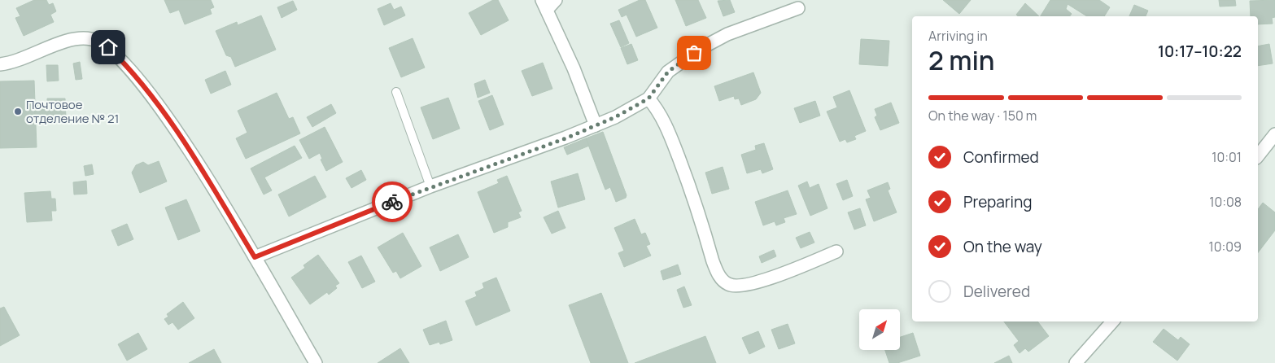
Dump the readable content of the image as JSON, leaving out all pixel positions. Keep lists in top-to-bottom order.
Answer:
{
  "places": ["Почтовое отделение № 21"],
  "north": "top right",
  "page": {
    "heading": ["2 min", "Arriving in", "10:17–10:22"],
    "bar": "On the way · 150 m",
    "list": [
      ["Confirmed", "10:01"],
      ["Preparing", "10:08"],
      ["On the way", "10:09"],
      "Delivered"
    ]
  }
}
